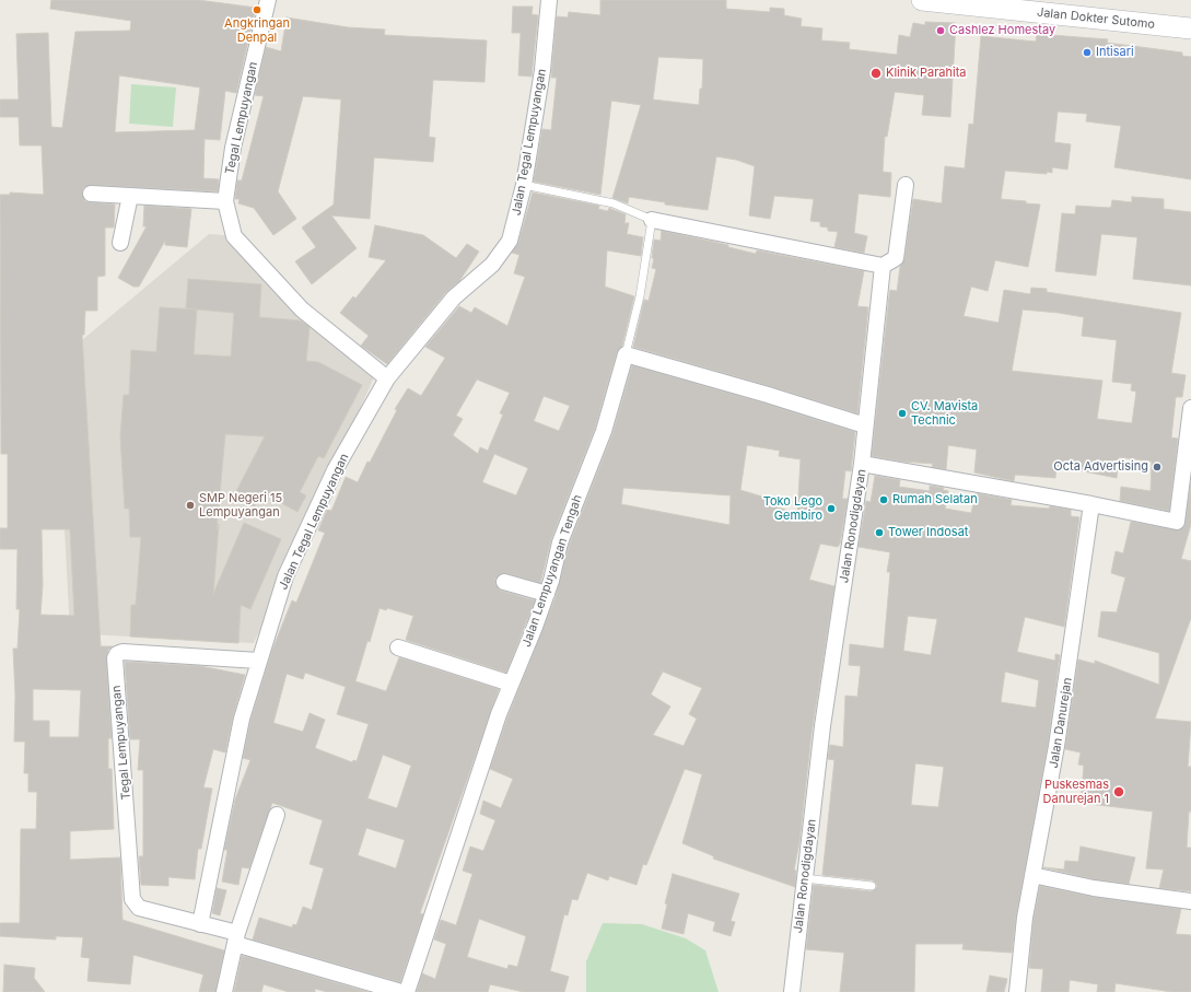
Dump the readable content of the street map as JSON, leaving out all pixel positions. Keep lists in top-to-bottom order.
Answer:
{
  "streets": {
    "main road": ["Jalan Dokter Sutomo"],
    "street": [
      "Tegal Lempuyangan",
      "Jalan Tegal Lempuyangan",
      "Jalan Ronodigdayan",
      "Jalan Lempuyangan Tengah",
      "Jalan Danurejan"
    ]
  },
  "crossings": [
    ["Tegal Lempuyangan", "Jalan Tegal Lempuyangan"],
    ["Jalan Ronodigdayan", "Jalan Danurejan"]
  ],
  "places": [
    "Angkringan Denpal",
    "Cashlez Homestay",
    "Intisari",
    "Klinik Parahita",
    "CV. Mavista Technic",
    "Octa Advertising",
    "Rumah Selatan",
    "SMP Negeri 15 Lempuyangan",
    "Toko Lego Gembiro",
    "Tower Indosat",
    "Puskesmas Danurejan 1"
  ]
}
